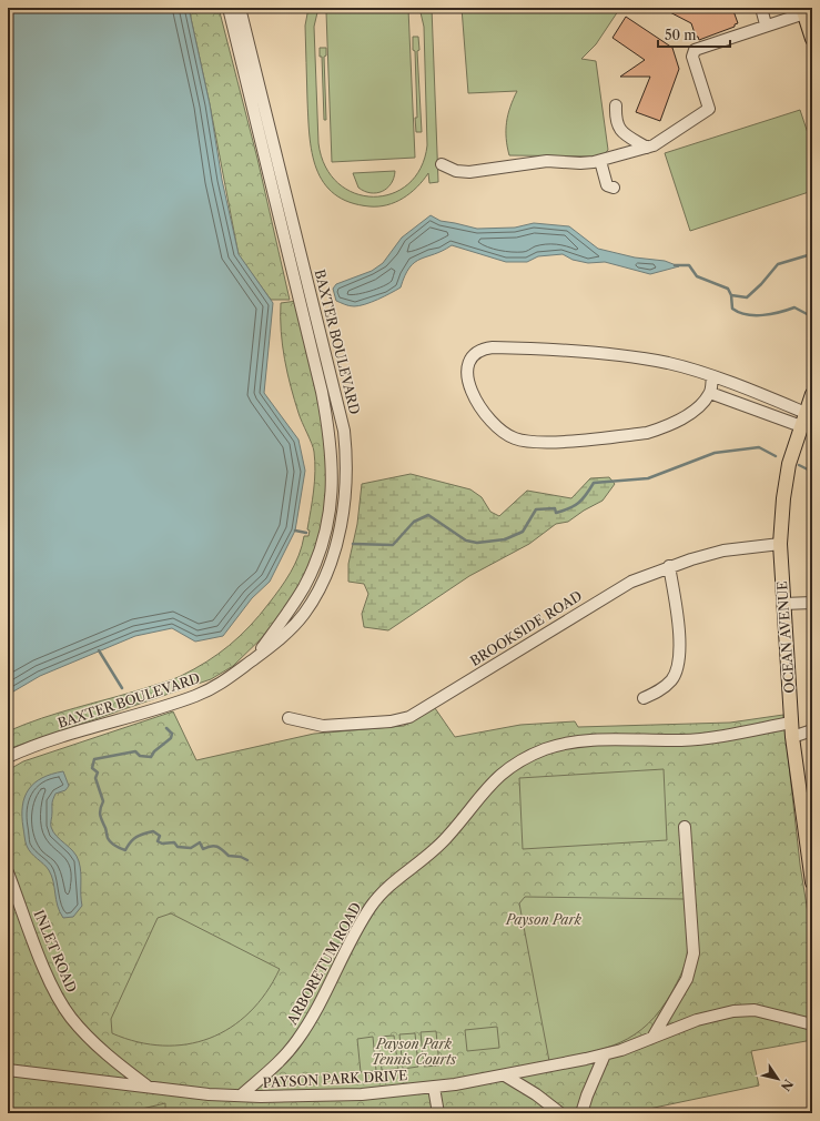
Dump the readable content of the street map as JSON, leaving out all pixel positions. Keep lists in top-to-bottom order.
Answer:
{
  "streets": {
    "main road": ["OCEAN AVENUE"],
    "street": [
      "BAXTER BOULEVARD",
      "BROOKSIDE ROAD",
      "INLET ROAD",
      "ARBORETUM ROAD",
      "PAYSON PARK DRIVE"
    ]
  },
  "crossings": [
    ["BROOKSIDE ROAD", "OCEAN AVENUE"],
    ["OCEAN AVENUE", "ARBORETUM ROAD"],
    ["INLET ROAD", "PAYSON PARK DRIVE"],
    ["ARBORETUM ROAD", "PAYSON PARK DRIVE"]
  ],
  "parks": ["Payson Park", "Payson Park Tennis Courts"],
  "scale_bar": "50 m",
  "north": "bottom right"
}
